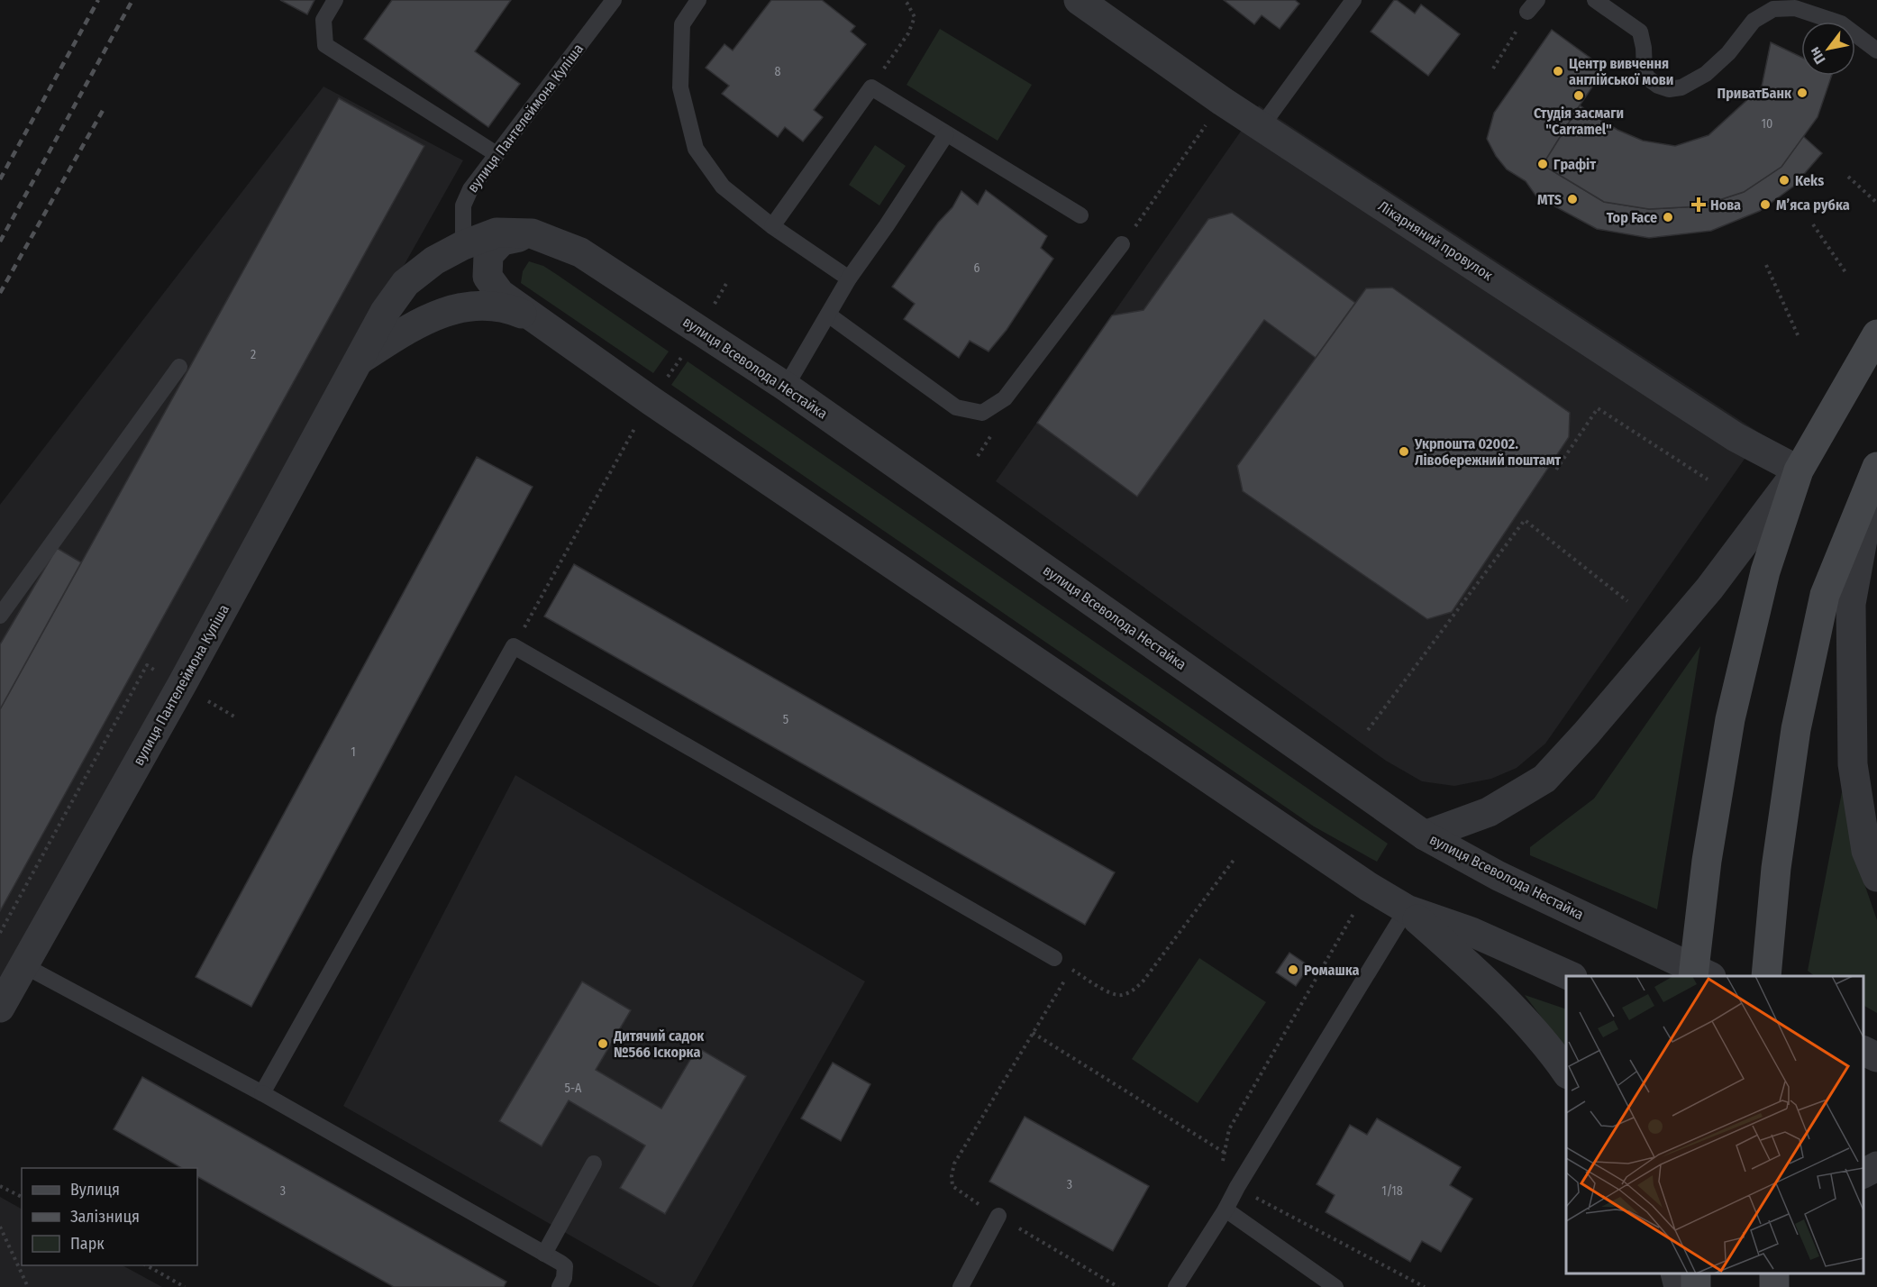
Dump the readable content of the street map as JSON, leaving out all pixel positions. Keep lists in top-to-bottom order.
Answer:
{
  "streets": {
    "street": ["вулиця Пантелеймона Куліша", "Лікарняний провулок", "вулиця Всеволода Нестайка"]
  },
  "crossings": [
    ["вулиця Пантелеймона Куліша", "вулиця Всеволода Нестайка"]
  ],
  "places": {
    "other": [
      "Центр вивчення англійської мови",
      "ПриватБанк",
      "Студія засмаги \"Carramel\"",
      "Графіт",
      "Keks",
      "MTS",
      "Мʼяса рубка",
      "Top Face",
      "Укрпошта 02002. Лівобережний поштамт",
      "Ромашка",
      "Дитячий садок №566 Іскорка"
    ],
    "health": ["Нова"]
  },
  "house_numbers": [
    "8",
    "10",
    "6",
    "2",
    "5",
    "1",
    "5-А",
    "3",
    "3",
    "1/18"
  ],
  "legend": ["Вулиця", "Залізниця", "Парк"],
  "north": "bottom left"
}
